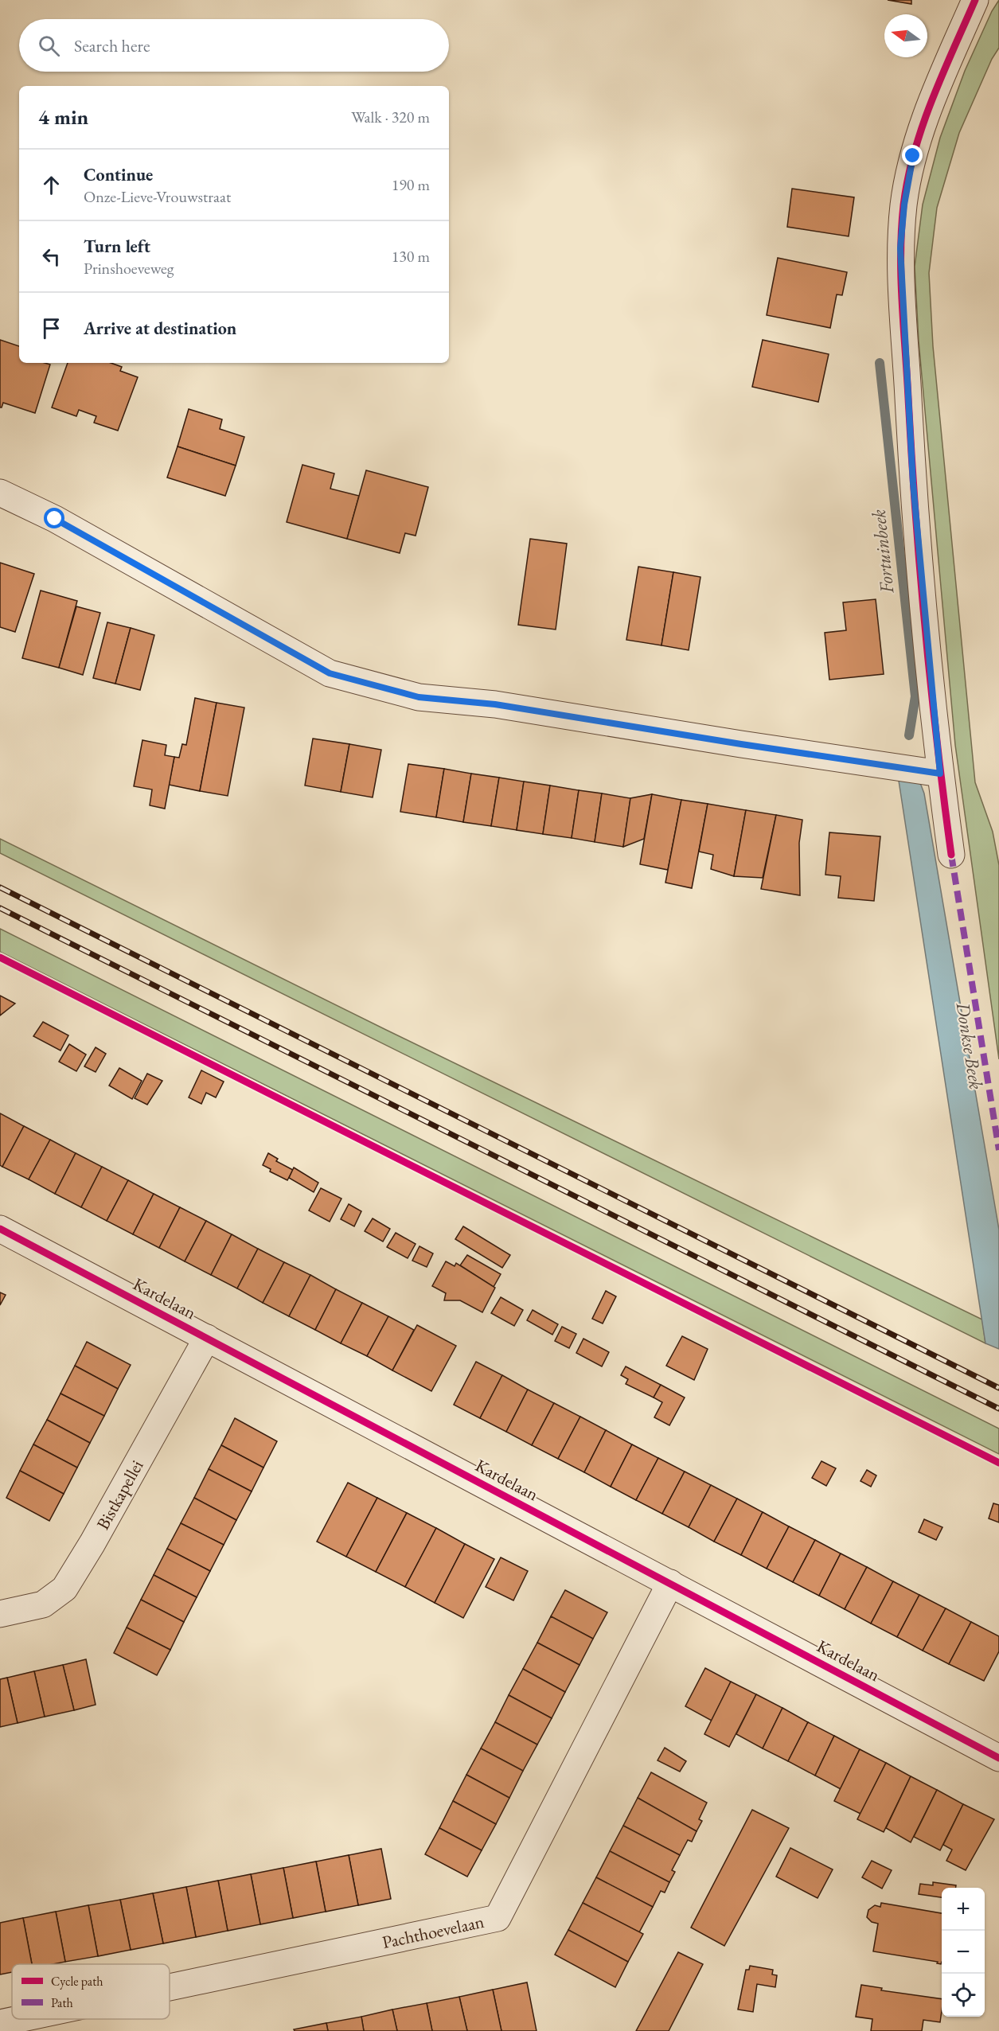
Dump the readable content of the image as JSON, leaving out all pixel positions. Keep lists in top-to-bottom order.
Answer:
{
  "streets": {
    "street": ["Kardelaan", "Bistkapellei", "Pachthoevelaan"]
  },
  "crossings": [
    ["Kardelaan", "Bistkapellei"],
    ["Kardelaan", "Pachthoevelaan"]
  ],
  "water": ["Fortuinbeek", "Donkse Beek"],
  "legend": ["Cycle path", "Path"],
  "north": "left",
  "page": {
    "search": "Search here",
    "heading": ["4 min", "Walk · 320 m"],
    "list": [
      ["Continue", "Onze-Lieve-Vrouwstraat", "190 m"],
      ["Turn left", "Prinshoeveweg", "130 m"],
      "Arrive at destination"
    ],
    "map_buttons": ["+", "−"]
  }
}
